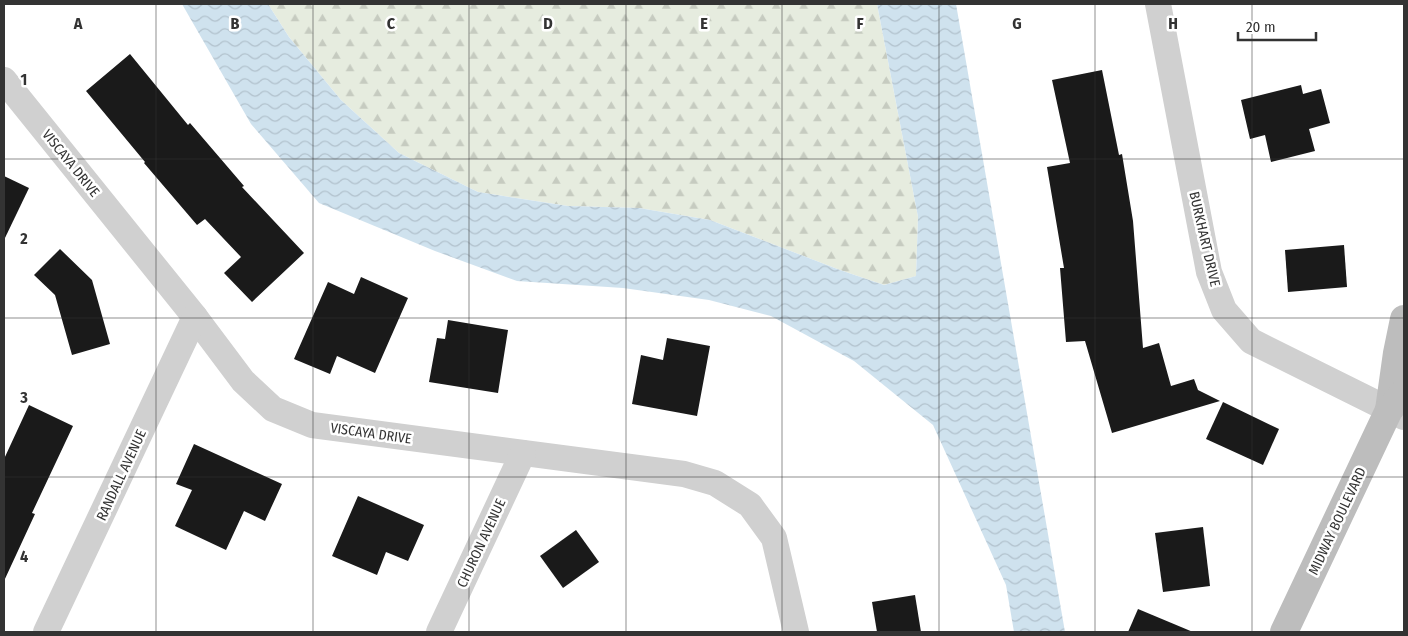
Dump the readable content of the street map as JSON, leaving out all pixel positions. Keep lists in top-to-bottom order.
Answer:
{
  "streets": {
    "street": [
      "VISCAYA DRIVE",
      "BURKHART DRIVE",
      "RANDALL AVENUE",
      "MIDWAY BOULEVARD",
      "CHURON AVENUE"
    ]
  },
  "crossings": [
    ["VISCAYA DRIVE", "RANDALL AVENUE"],
    ["VISCAYA DRIVE", "CHURON AVENUE"],
    ["BURKHART DRIVE", "MIDWAY BOULEVARD"]
  ],
  "scale_bar": "20 m",
  "grid": {
    "columns": [
      "A",
      "B",
      "C",
      "D",
      "E",
      "F",
      "G",
      "H"
    ],
    "rows": [
      "1",
      "2",
      "3",
      "4"
    ]
  }
}
